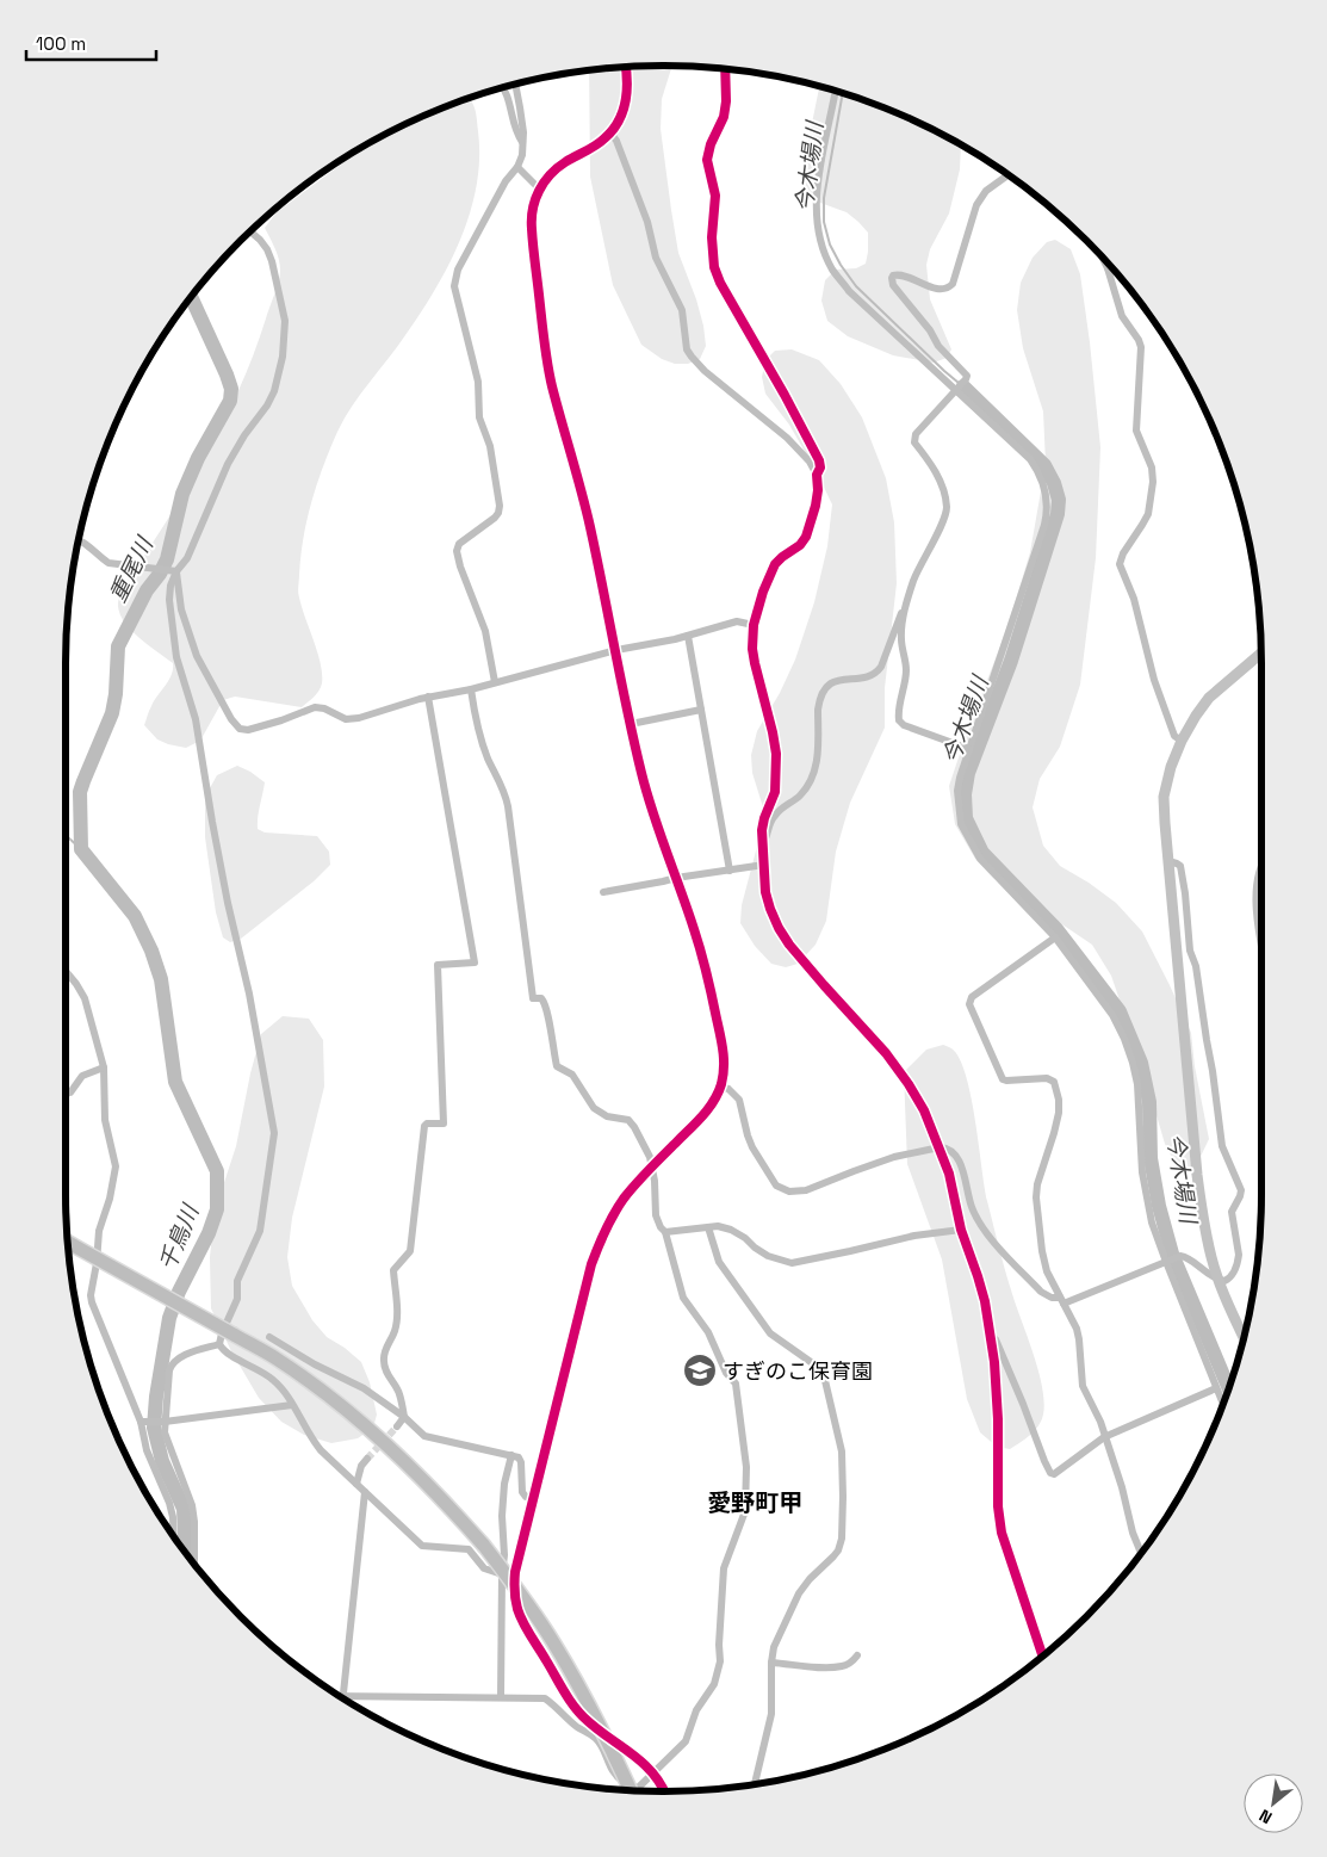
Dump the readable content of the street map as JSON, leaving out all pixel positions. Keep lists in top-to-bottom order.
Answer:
{
  "districts": ["愛野町甲"],
  "water": ["今木場川", "重尾川", "千鳥川"],
  "places": {
    "school or university": ["すぎのこ保育園"]
  },
  "scale_bar": "100 m",
  "north": "bottom left"
}
